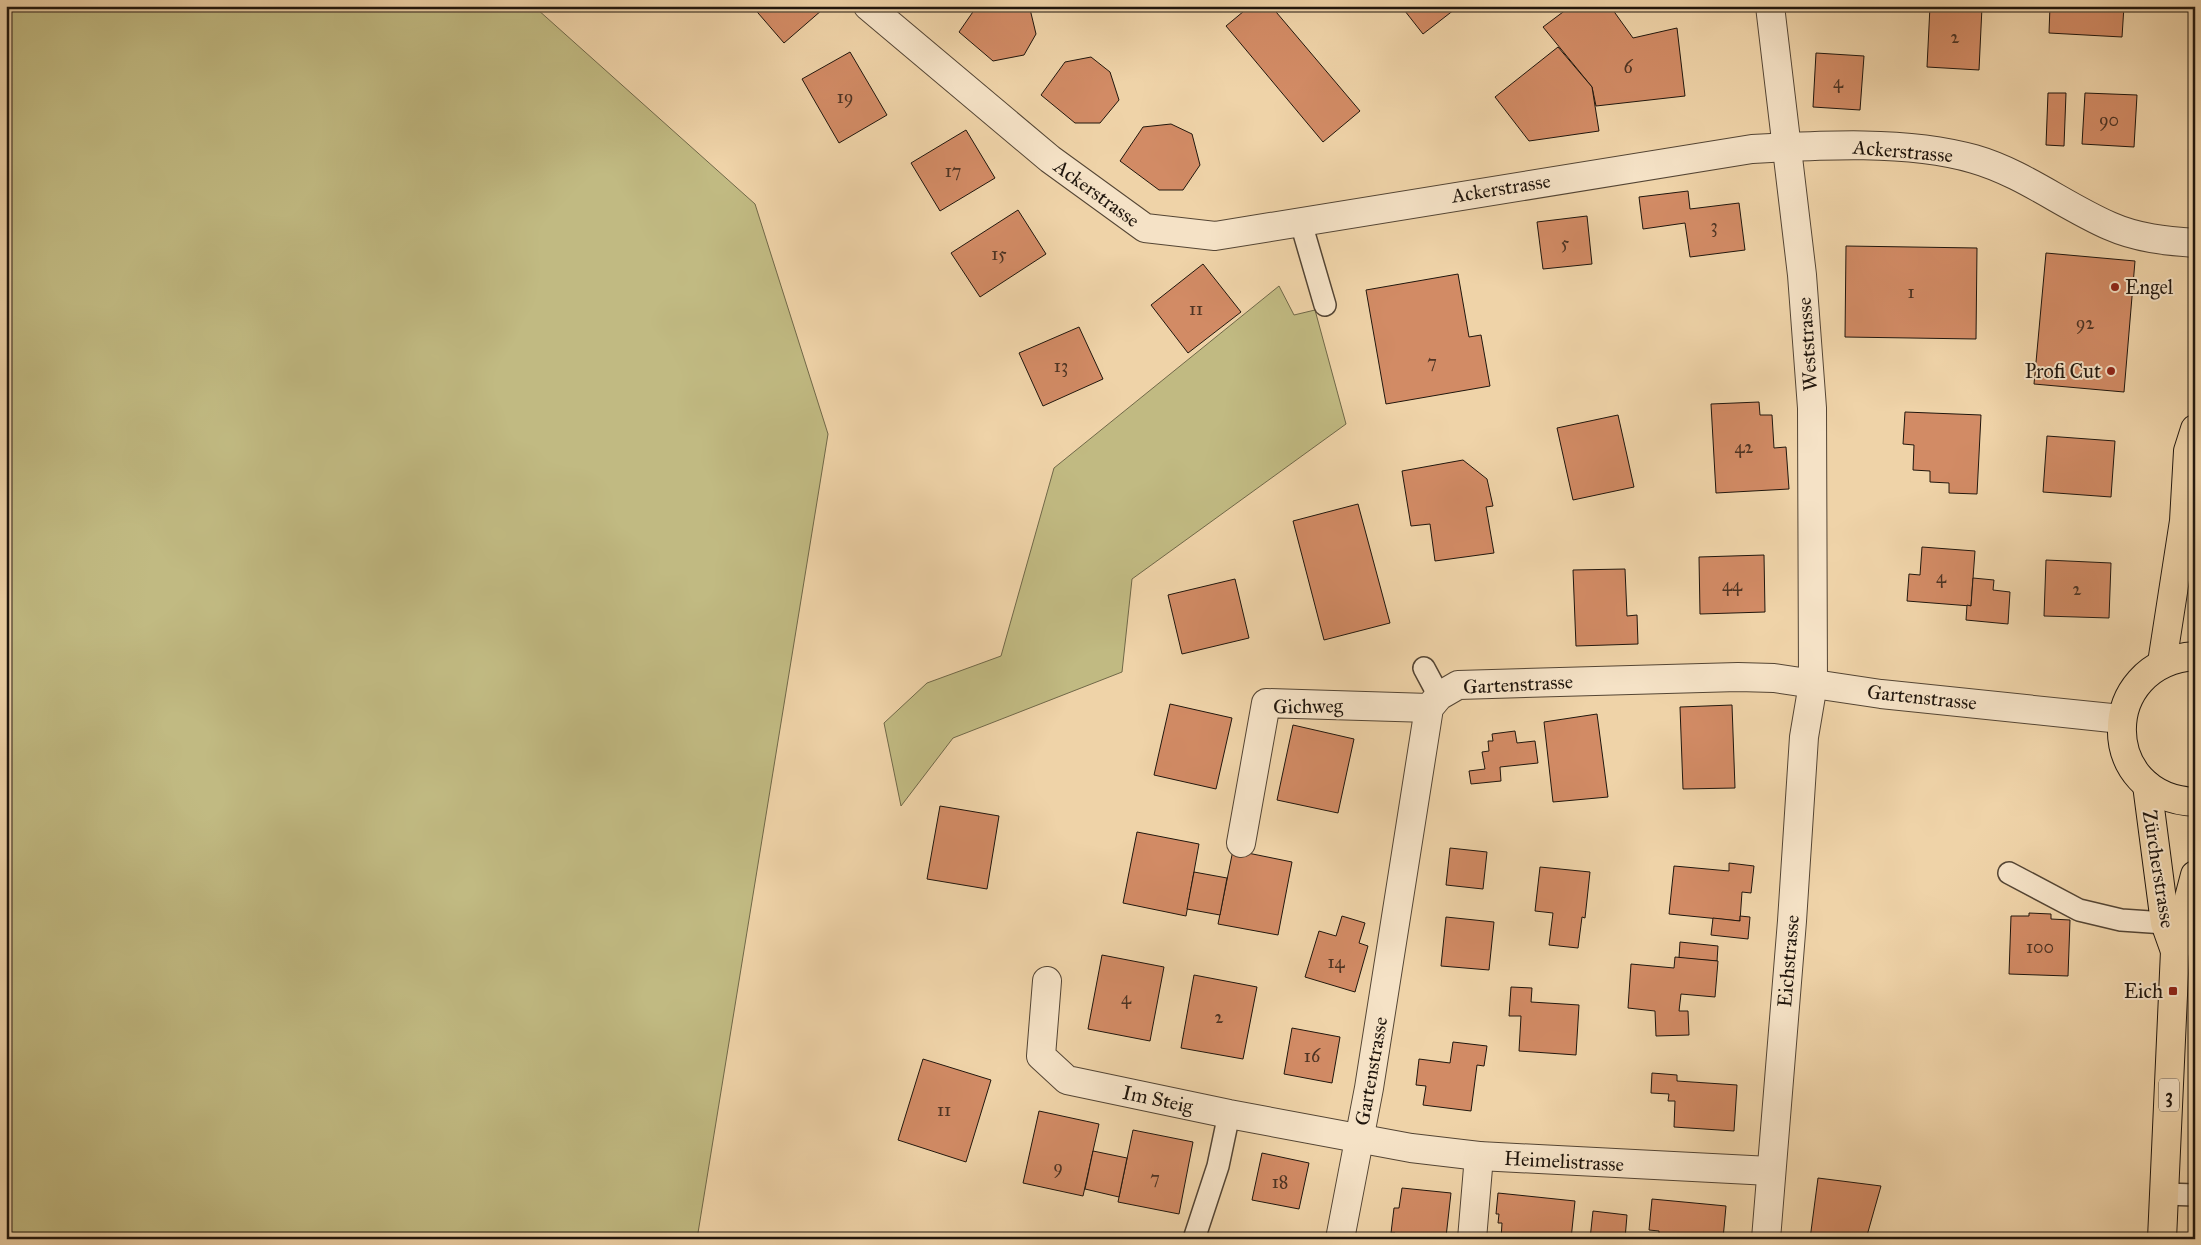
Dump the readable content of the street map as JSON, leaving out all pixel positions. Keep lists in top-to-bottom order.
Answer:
{
  "streets": {
    "main road": ["Zürcherstrasse", "3"],
    "street": [
      "Ackerstrasse",
      "Weststrasse",
      "Gartenstrasse",
      "Gichweg",
      "Eichstrasse",
      "Im Steig",
      "Heimelistrasse"
    ]
  },
  "crossings": [
    ["Ackerstrasse", "Weststrasse"],
    ["Weststrasse", "Gartenstrasse"],
    ["Weststrasse", "Eichstrasse"],
    ["Gartenstrasse", "Gichweg"],
    ["Gartenstrasse", "Eichstrasse"],
    ["Gartenstrasse", "Im Steig"],
    ["Gartenstrasse", "Heimelistrasse"],
    ["Eichstrasse", "Heimelistrasse"],
    ["Im Steig", "Heimelistrasse"]
  ],
  "places": {
    "other": ["Engel", "Profi Cut"],
    "transit": ["Eich"]
  },
  "house_numbers": [
    "2",
    "6",
    "4",
    "19",
    "90",
    "17",
    "3",
    "5",
    "15",
    "1",
    "11",
    "92",
    "7",
    "13",
    "42",
    "4",
    "44",
    "2",
    "100",
    "14",
    "4",
    "2",
    "16",
    "11",
    "9",
    "7",
    "18"
  ]
}
